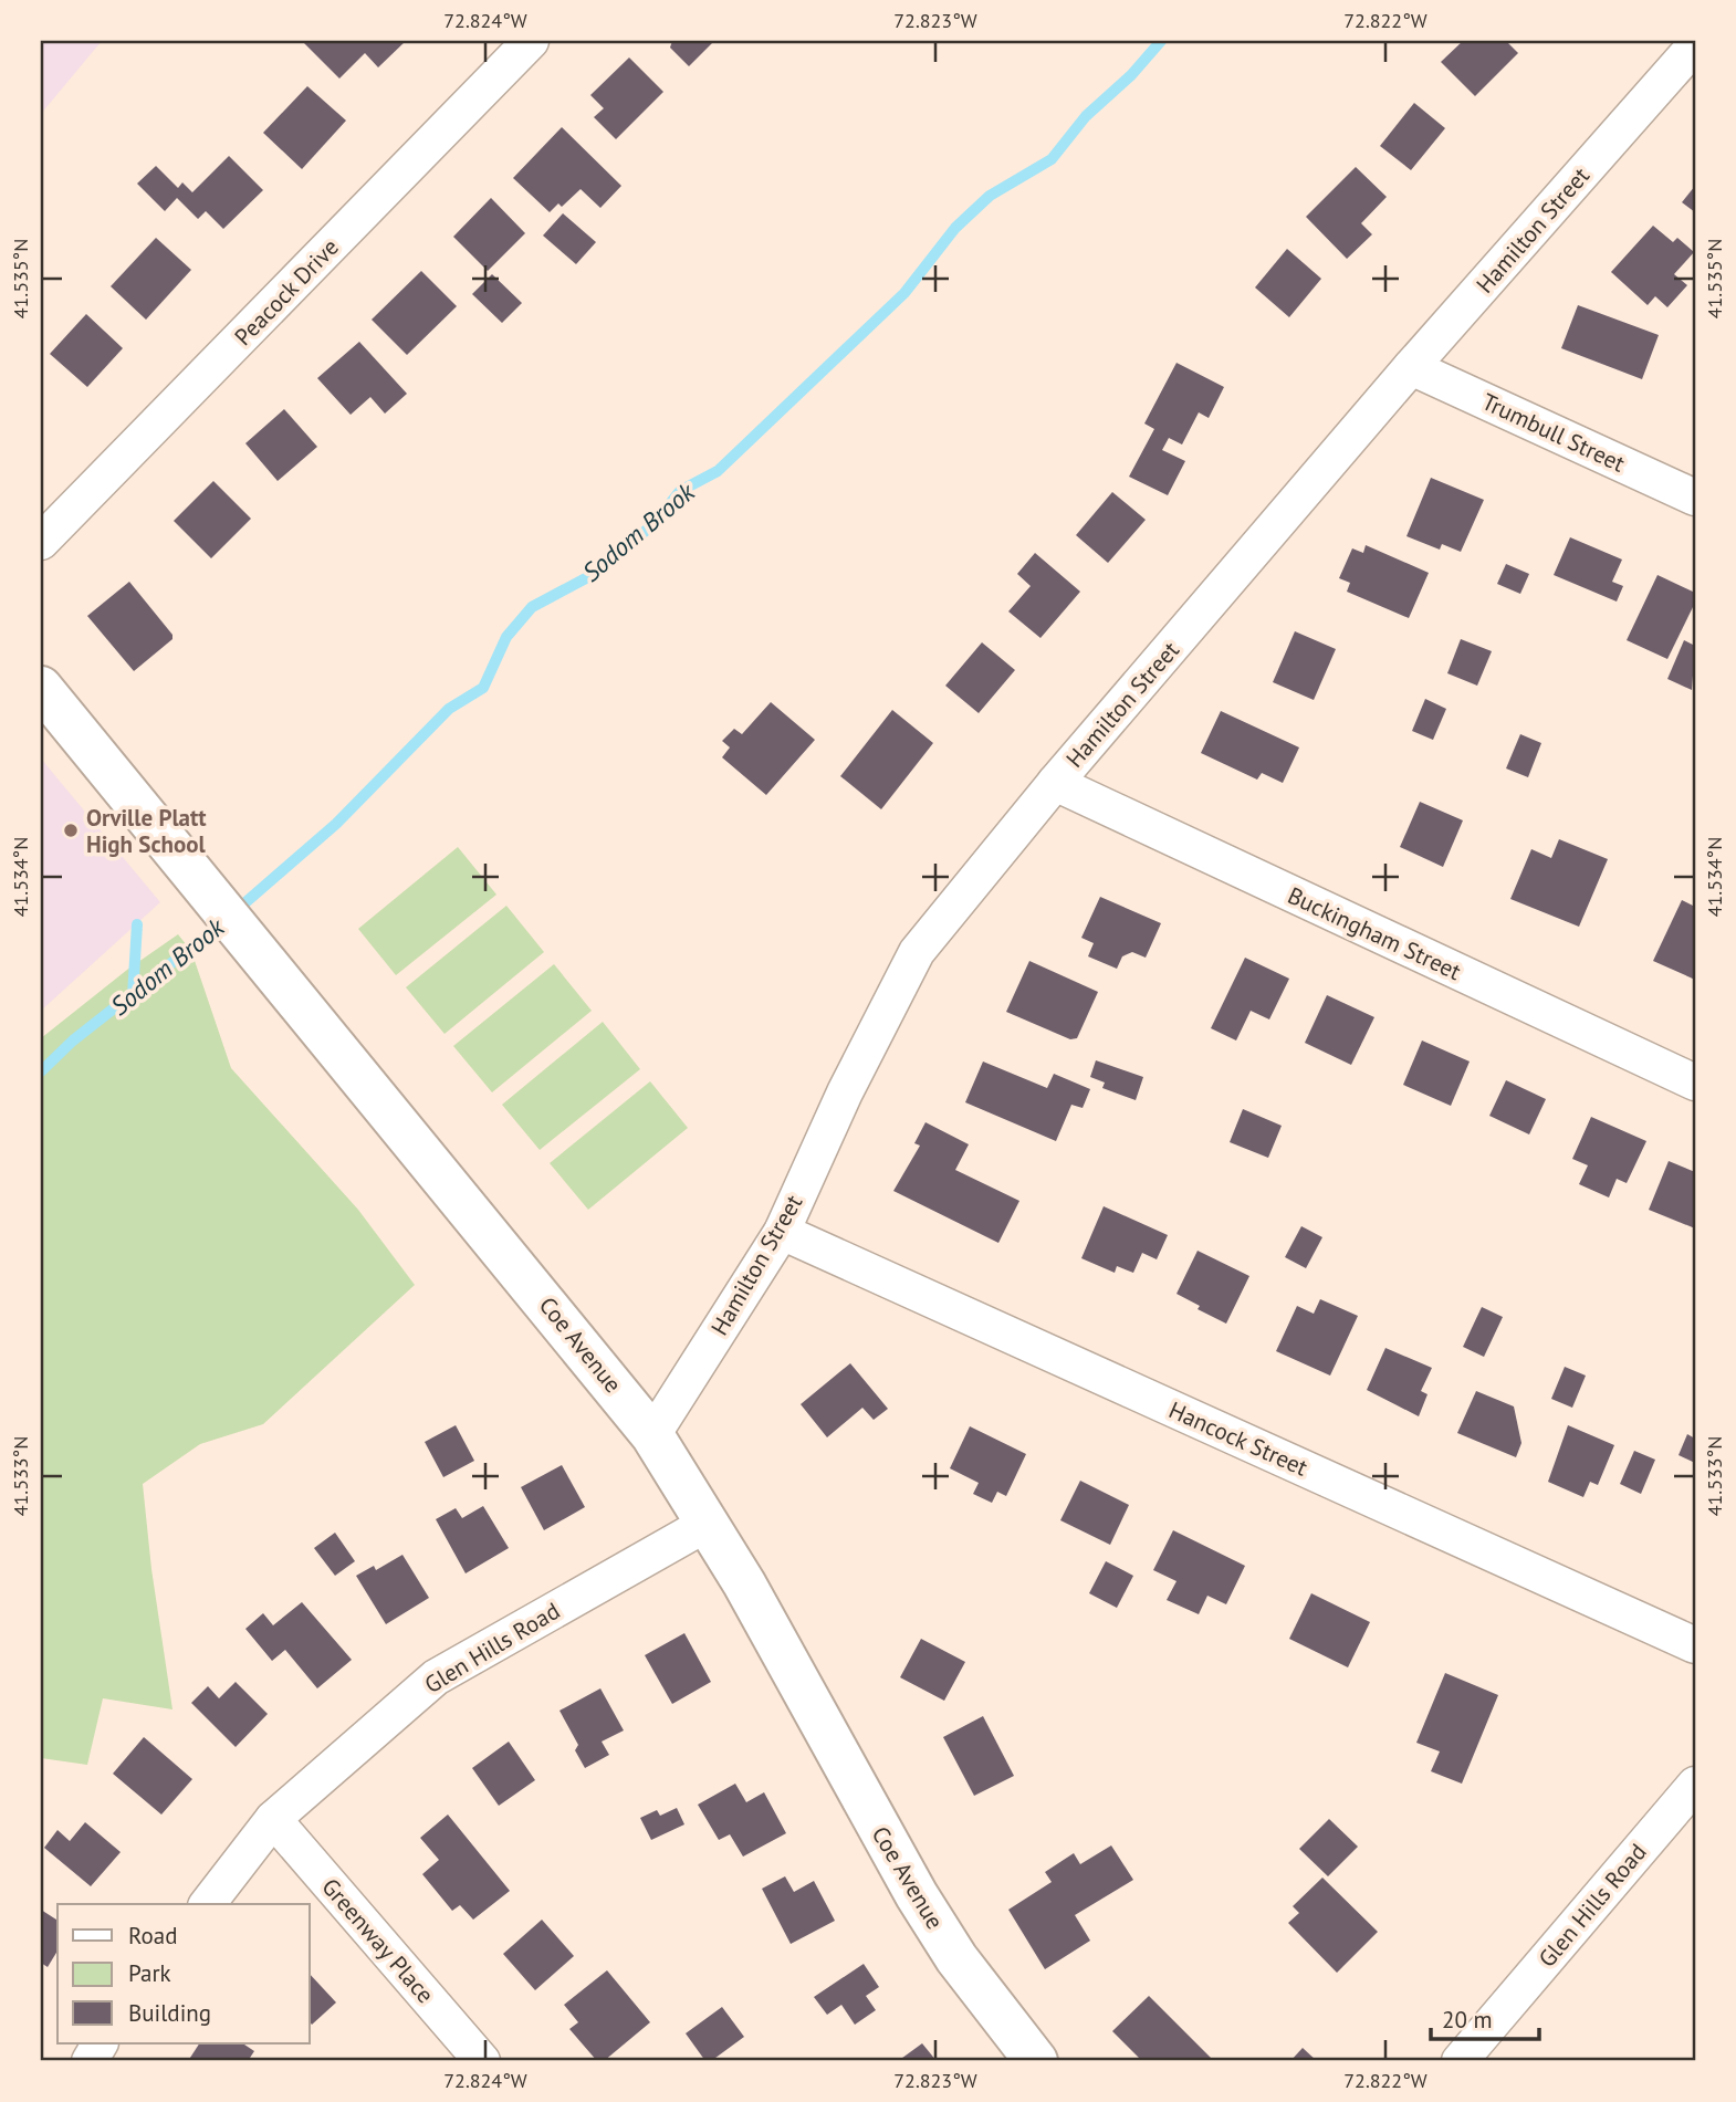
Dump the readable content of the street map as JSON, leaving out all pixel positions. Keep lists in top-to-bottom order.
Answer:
{
  "streets": {
    "street": [
      "Hamilton Street",
      "Peacock Drive",
      "Trumbull Street",
      "Buckingham Street",
      "Coe Avenue",
      "Hancock Street",
      "Glen Hills Road",
      "Greenway Place"
    ]
  },
  "crossings": [
    ["Hamilton Street", "Trumbull Street"],
    ["Hamilton Street", "Buckingham Street"],
    ["Hamilton Street", "Coe Avenue"],
    ["Hamilton Street", "Hancock Street"],
    ["Coe Avenue", "Glen Hills Road"],
    ["Glen Hills Road", "Greenway Place"]
  ],
  "water": ["Sodom Brook"],
  "places": ["Orville Platt High School"],
  "legend": ["Road", "Park", "Building"],
  "scale_bar": "20 m",
  "coordinates": [
    "72.824°W",
    "72.823°W",
    "72.822°W",
    "41.535°N",
    "41.534°N",
    "41.533°N"
  ]
}
